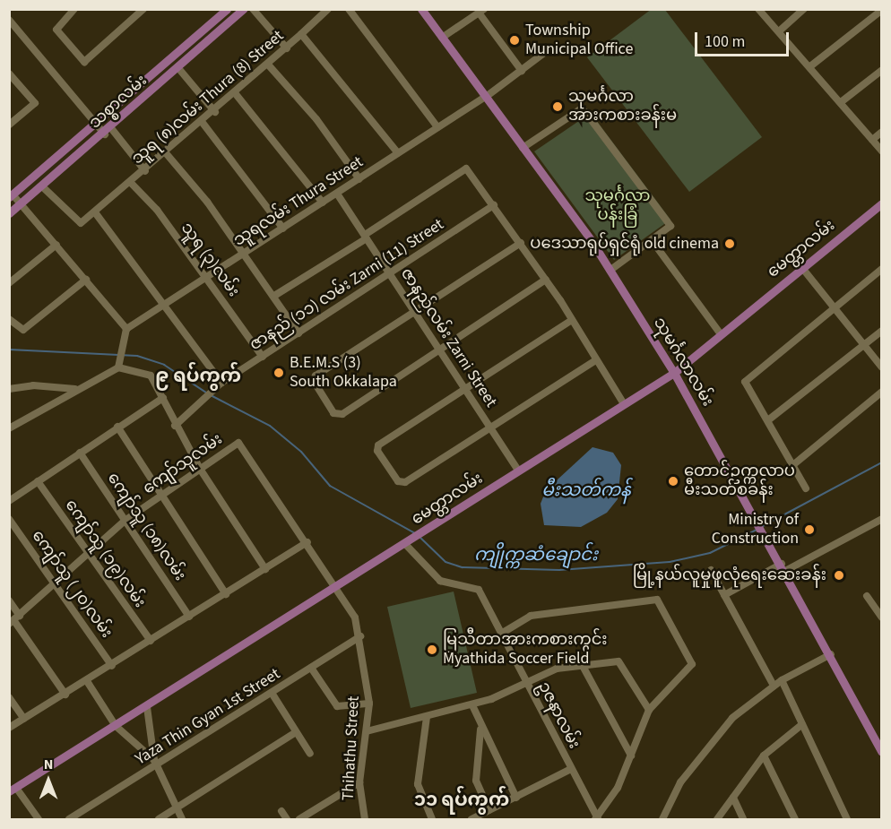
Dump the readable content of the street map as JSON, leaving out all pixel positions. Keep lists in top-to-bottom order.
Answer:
{
  "streets": {
    "main road": ["သစ္စာလမ်း", "မေတ္တာလမ်း", "သုမင်္ဂလာလမ်း"],
    "street": [
      "သူရ (၈)လမ်း Thura (8) Street",
      "သူရလမ်း Thura Street",
      "သူရ (၃)လမ်း",
      "ဇာနည် (၁၁) လမ်း Zarni (11) Street",
      "ဇာနည်လမ်း Zarni Street",
      "ကျော်သူလမ်း",
      "ကျော်သူ (၁၈)လမ်း",
      "ကျော်သူ (၁၉)လမ်း",
      "ကျော်သူ (၂၀)လမ်း",
      "ဥဇနာလမ်း",
      "Yaza Thin Gyan 1st Street",
      "Thihathu Street"
    ]
  },
  "crossings": [
    ["သူရ (၈)လမ်း Thura (8) Street", "သစ္စာလမ်း"],
    ["သူရ (၈)လမ်း Thura (8) Street", "သူရလမ်း Thura Street"],
    ["သူရ (၈)လမ်း Thura (8) Street", "သူရ (၃)လမ်း"],
    ["သူရလမ်း Thura Street", "သူရ (၃)လမ်း"],
    ["သူရလမ်း Thura Street", "ဇာနည်လမ်း Zarni Street"],
    ["သူရလမ်း Thura Street", "သုမင်္ဂလာလမ်း"],
    ["မေတ္တာလမ်း", "ဇာနည်လမ်း Zarni Street"],
    ["မေတ္တာလမ်း", "သုမင်္ဂလာလမ်း"],
    ["မေတ္တာလမ်း", "ကျော်သူလမ်း"],
    ["မေတ္တာလမ်း", "ဥဇနာလမ်း"],
    ["မေတ္တာလမ်း", "Thihathu Street"],
    ["သူရ (၃)လမ်း", "ဇာနည် (၁၁) လမ်း Zarni (11) Street"],
    ["ဇာနည် (၁၁) လမ်း Zarni (11) Street", "ဇာနည်လမ်း Zarni Street"],
    ["ကျော်သူလမ်း", "ကျော်သူ (၁၈)လမ်း"],
    ["ကျော်သူလမ်း", "ကျော်သူ (၁၉)လမ်း"],
    ["ကျော်သူလမ်း", "ကျော်သူ (၂၀)လမ်း"],
    ["ကျော်သူလမ်း", "Thihathu Street"],
    ["Yaza Thin Gyan 1st Street", "Thihathu Street"]
  ],
  "districts": ["၉ ရပ်ကွက်", "၁၁ ရပ်ကွက်"],
  "water": ["မီးသတ်ကန်", "ကျိုက္ကဆံချောင်း"],
  "parks": ["သုမင်္ဂလာ ပန်းခြံ"],
  "places": [
    "Township Municipal Office",
    "သုမင်္ဂလာ အားကစားခန်းမ",
    "ပဒေသာရုပ်ရှင်ရုံ old cinema",
    "B.E.M.S (3) South Okkalapa",
    "တောင်ဥက္ကလာပ မီးသတ်စခန်း",
    "Ministry of Construction",
    "မြို့နယ်လူမှုဖူလုံရေးဆေးခန်း",
    "မြသီတာအားကစားကွင်း Myathida Soccer Field"
  ],
  "scale_bar": "100 m",
  "north": "top"
}
